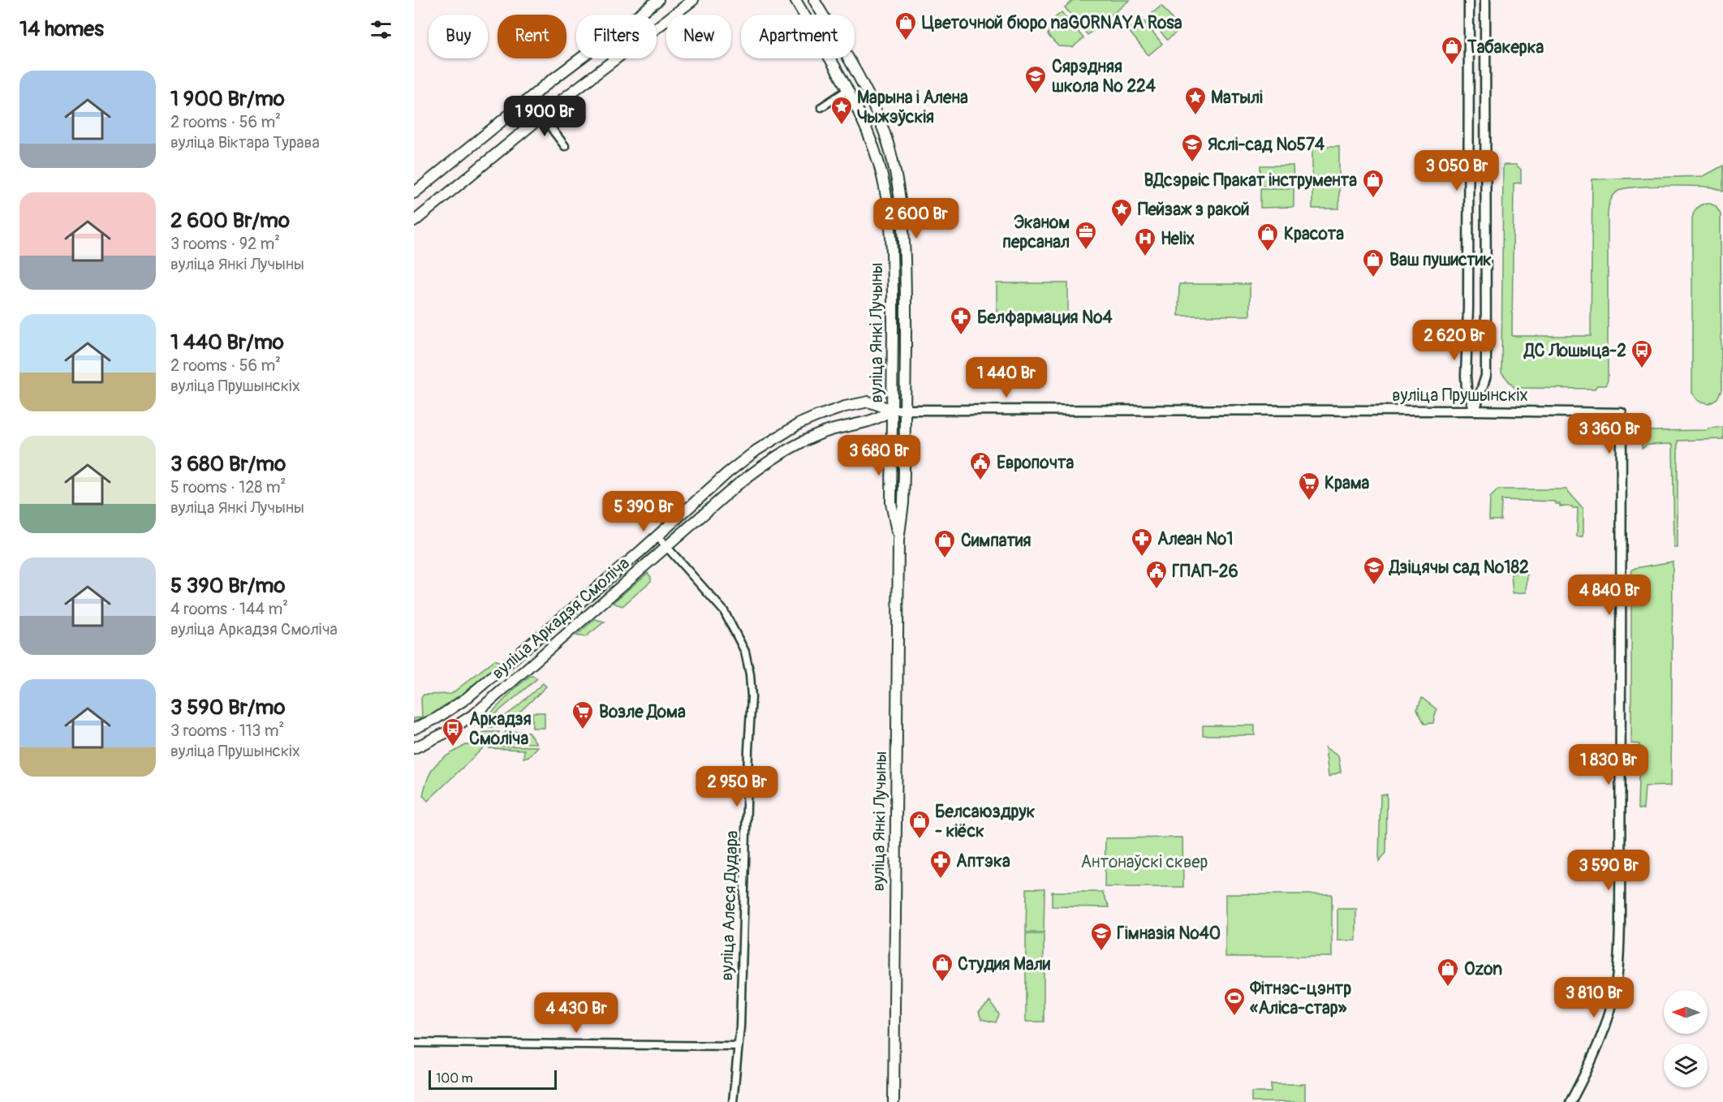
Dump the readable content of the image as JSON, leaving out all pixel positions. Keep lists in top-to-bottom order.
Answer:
{
  "streets": {
    "main road": ["вуліца Янкі Лучыны", "вуліца Аркадзя Смоліча"],
    "street": ["вуліца Прушынскіх", "вуліца Алеся Дудара"]
  },
  "crossings": [
    ["вуліца Янкі Лучыны", "вуліца Прушынскіх"],
    ["вуліца Янкі Лучыны", "вуліца Аркадзя Смоліча"],
    ["вуліца Прушынскіх", "вуліца Аркадзя Смоліча"],
    ["вуліца Аркадзя Смоліча", "вуліца Алеся Дудара"]
  ],
  "parks": ["Антонаўскі сквер"],
  "places": {
    "shop": [
      "Цветочной бюро naGORNAYA Rosa",
      "Табакерка",
      "ВДсэрвіс Пракат інструмента",
      "Красота",
      "Ваш пушистик",
      "Симпатия",
      "Белсаюздрук - кіёск",
      "Студия Мали",
      "Ozon"
    ],
    "school or university": [
      "Сярэдняя школа № 224",
      "Яслі-сад №574",
      "Дзіцячы сад №182",
      "Гімназія №40"
    ],
    "place": ["Матылі", "Марына і Алена Чыжэўскія", "Пейзаж з ракой"],
    "office": ["Эканом персанал"],
    "hospital": ["Helix"],
    "pharmacy": ["Белфармация №4", "Алеан №1", "Аптэка"],
    "bus stop": ["ДС Лошыца-2", "Аркадзя Смоліча"],
    "public building": ["Европочта", "ГПАП-26"],
    "supermarket": ["Крама", "Возле Дома"],
    "sports": ["Фітнэс-цэнтр «Аліса-стар»"]
  },
  "scale_bar": "100 m",
  "north": "left",
  "page": {
    "heading": "14 homes",
    "chip": [
      "Buy",
      "Rent",
      "Filters",
      "New",
      "Apartment"
    ],
    "list": [
      {
        "name": "1 900 Br/mo",
        "note": "2 rooms · 56 m² · вуліца Віктара Турава"
      },
      {
        "name": "2 600 Br/mo",
        "note": "3 rooms · 92 m² · вуліца Янкі Лучыны"
      },
      {
        "name": "1 440 Br/mo",
        "note": "2 rooms · 56 m² · вуліца Прушынскіх"
      },
      {
        "name": "3 680 Br/mo",
        "note": "5 rooms · 128 m² · вуліца Янкі Лучыны"
      },
      {
        "name": "5 390 Br/mo",
        "note": "4 rooms · 144 m² · вуліца Аркадзя Смоліча"
      },
      {
        "name": "3 590 Br/mo",
        "note": "3 rooms · 113 m² · вуліца Прушынскіх"
      }
    ],
    "price": [
      "1 900 Br",
      "3 050 Br",
      "2 600 Br",
      "2 620 Br",
      "1 440 Br",
      "3 360 Br",
      "3 680 Br",
      "5 390 Br",
      "4 840 Br",
      "1 830 Br",
      "2 950 Br",
      "3 590 Br",
      "3 810 Br",
      "4 430 Br"
    ],
    "scale": "100 m"
  }
}
